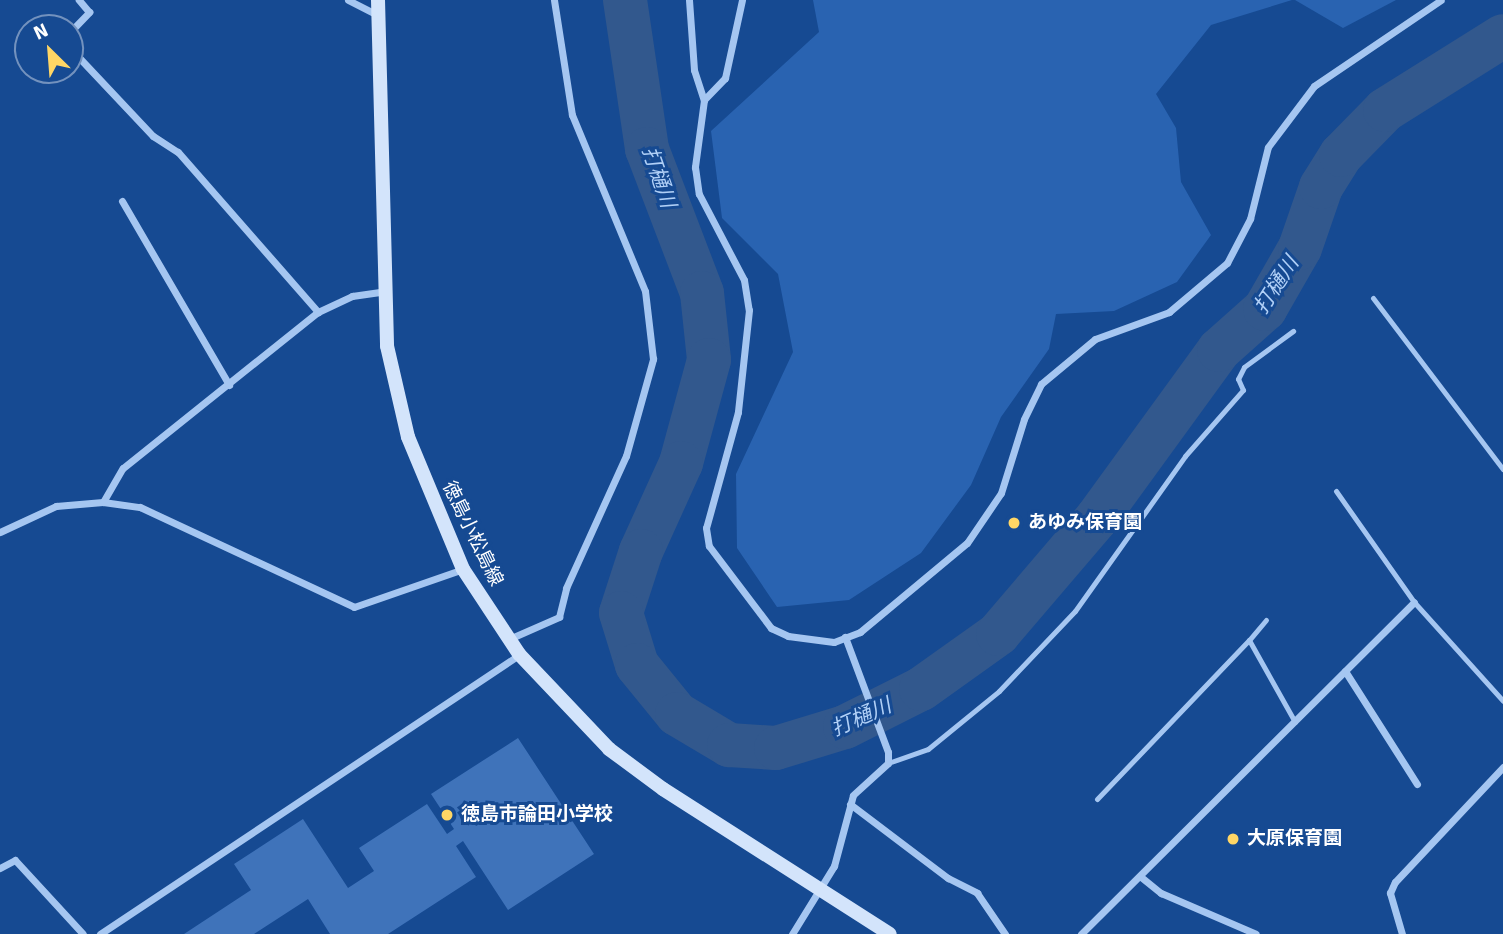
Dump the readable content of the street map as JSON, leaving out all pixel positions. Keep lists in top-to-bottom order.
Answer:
{
  "streets": {
    "main road": ["徳島小松島線"]
  },
  "water": ["打樋川"],
  "places": ["あゆみ保育園", "徳島市論田小学校", "大原保育園"],
  "north": "top left"
}
